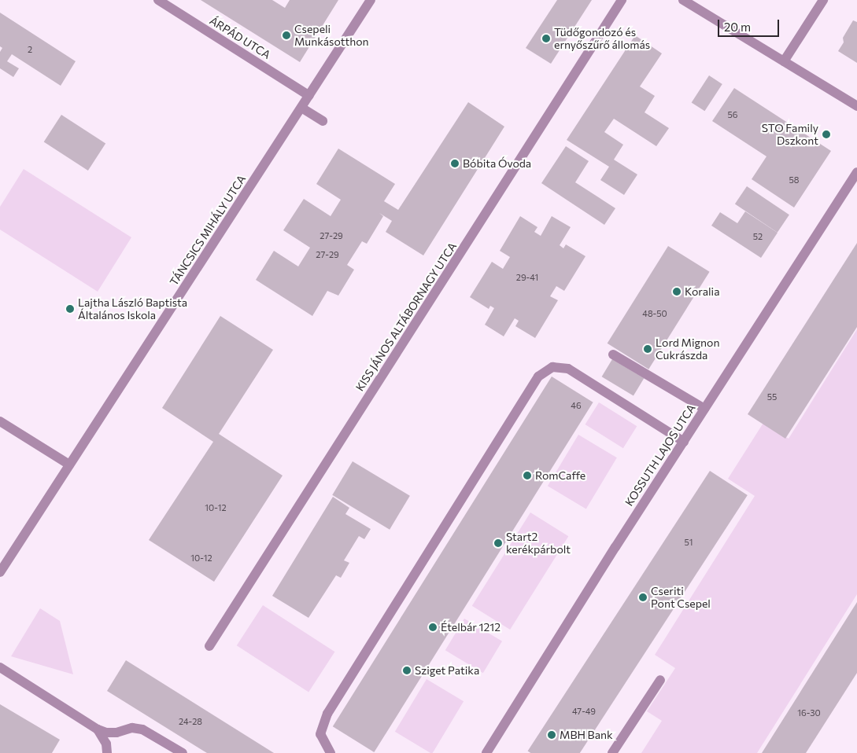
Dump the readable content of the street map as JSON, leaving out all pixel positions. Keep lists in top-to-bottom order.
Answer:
{
  "streets": {
    "street": [
      "ÁRPÁD UTCA",
      "TÁNCSICS MIHÁLY UTCA",
      "KISS JÁNOS ALTÁBORNAGY UTCA",
      "KOSSUTH LAJOS UTCA"
    ]
  },
  "crossings": [
    ["ÁRPÁD UTCA", "TÁNCSICS MIHÁLY UTCA"]
  ],
  "places": [
    "Csepeli Munkásotthon",
    "Tüdőgondozó és ernyőszűrő állomás",
    "STO Family Dszkont",
    "Bóbita Óvoda",
    "Koralia",
    "Lajtha László Baptista Általános Iskola",
    "Lord Mignon Cukrászda",
    "RomCaffe",
    "Start2 kerékpárbolt",
    "Cseriti Pont Csepel",
    "Ételbár 1212",
    "Sziget Patika",
    "MBH Bank"
  ],
  "house_numbers": [
    "2",
    "56",
    "58",
    "27-29",
    "52",
    "27-29",
    "29-41",
    "48-50",
    "55",
    "46",
    "10-12",
    "51",
    "10-12",
    "47-49",
    "16-30",
    "24-28"
  ],
  "scale_bar": "20 m"
}
